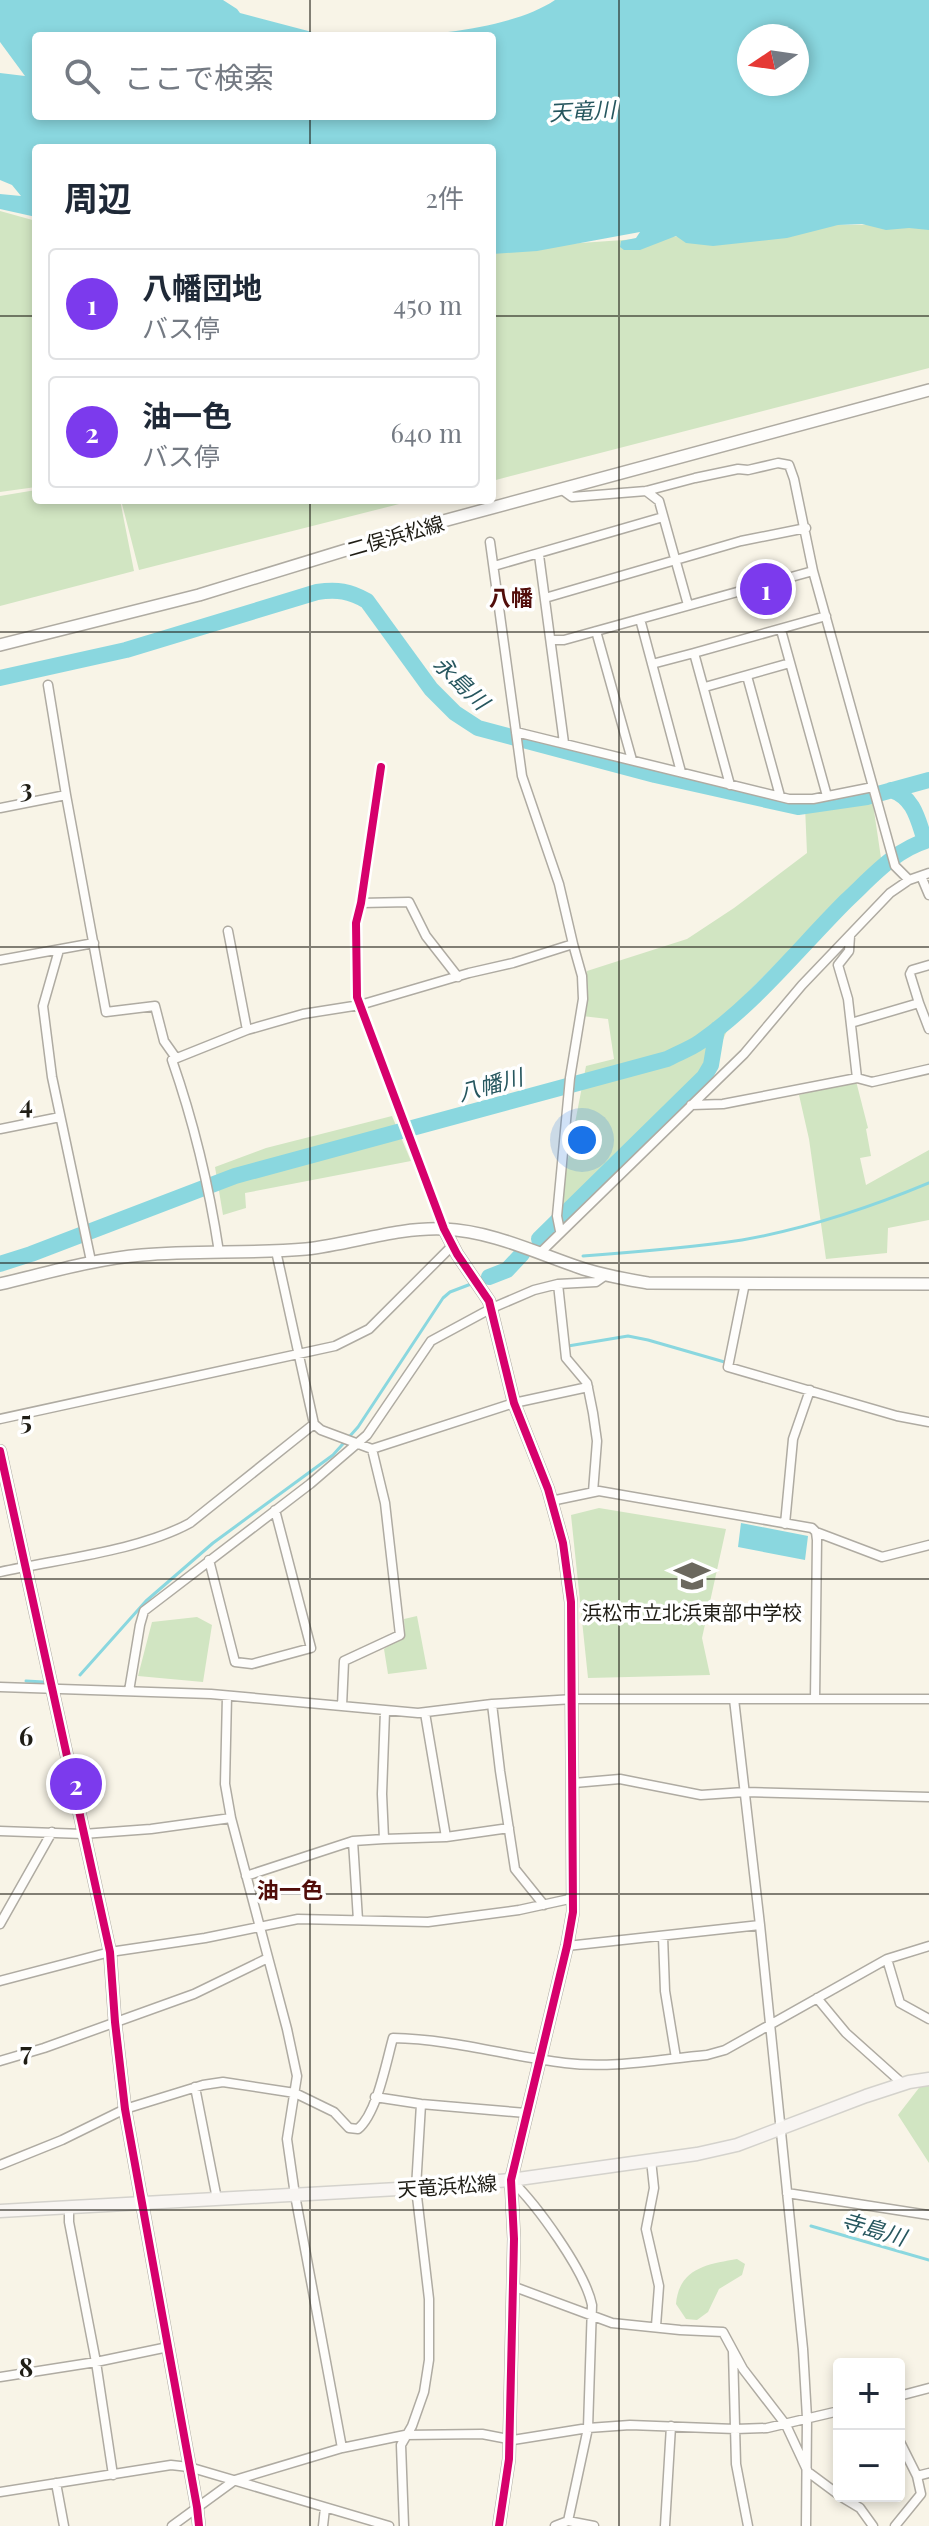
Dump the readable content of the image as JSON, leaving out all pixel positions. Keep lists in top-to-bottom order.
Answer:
{
  "streets": {
    "main road": ["天竜浜松線"],
    "street": ["二俣浜松線"]
  },
  "districts": ["八幡", "油一色"],
  "water": [
    "天竜川",
    "永島川",
    "八幡川",
    "寺島川"
  ],
  "places": {
    "school or university": ["浜松市立北浜東部中学校"]
  },
  "north": "left",
  "page": {
    "search": "ここで検索",
    "heading": ["周辺", "2件"],
    "list": [
      {
        "mark": "1",
        "name": "八幡団地",
        "note": "バス停",
        "value": "450 m"
      },
      {
        "mark": "2",
        "name": "油一色",
        "note": "バス停",
        "value": "640 m"
      }
    ],
    "pins": ["1", "2"],
    "map_buttons": ["+", "−"]
  },
  "grid": {
    "rows": [
      "3",
      "4",
      "5",
      "6",
      "7",
      "8"
    ]
  }
}
